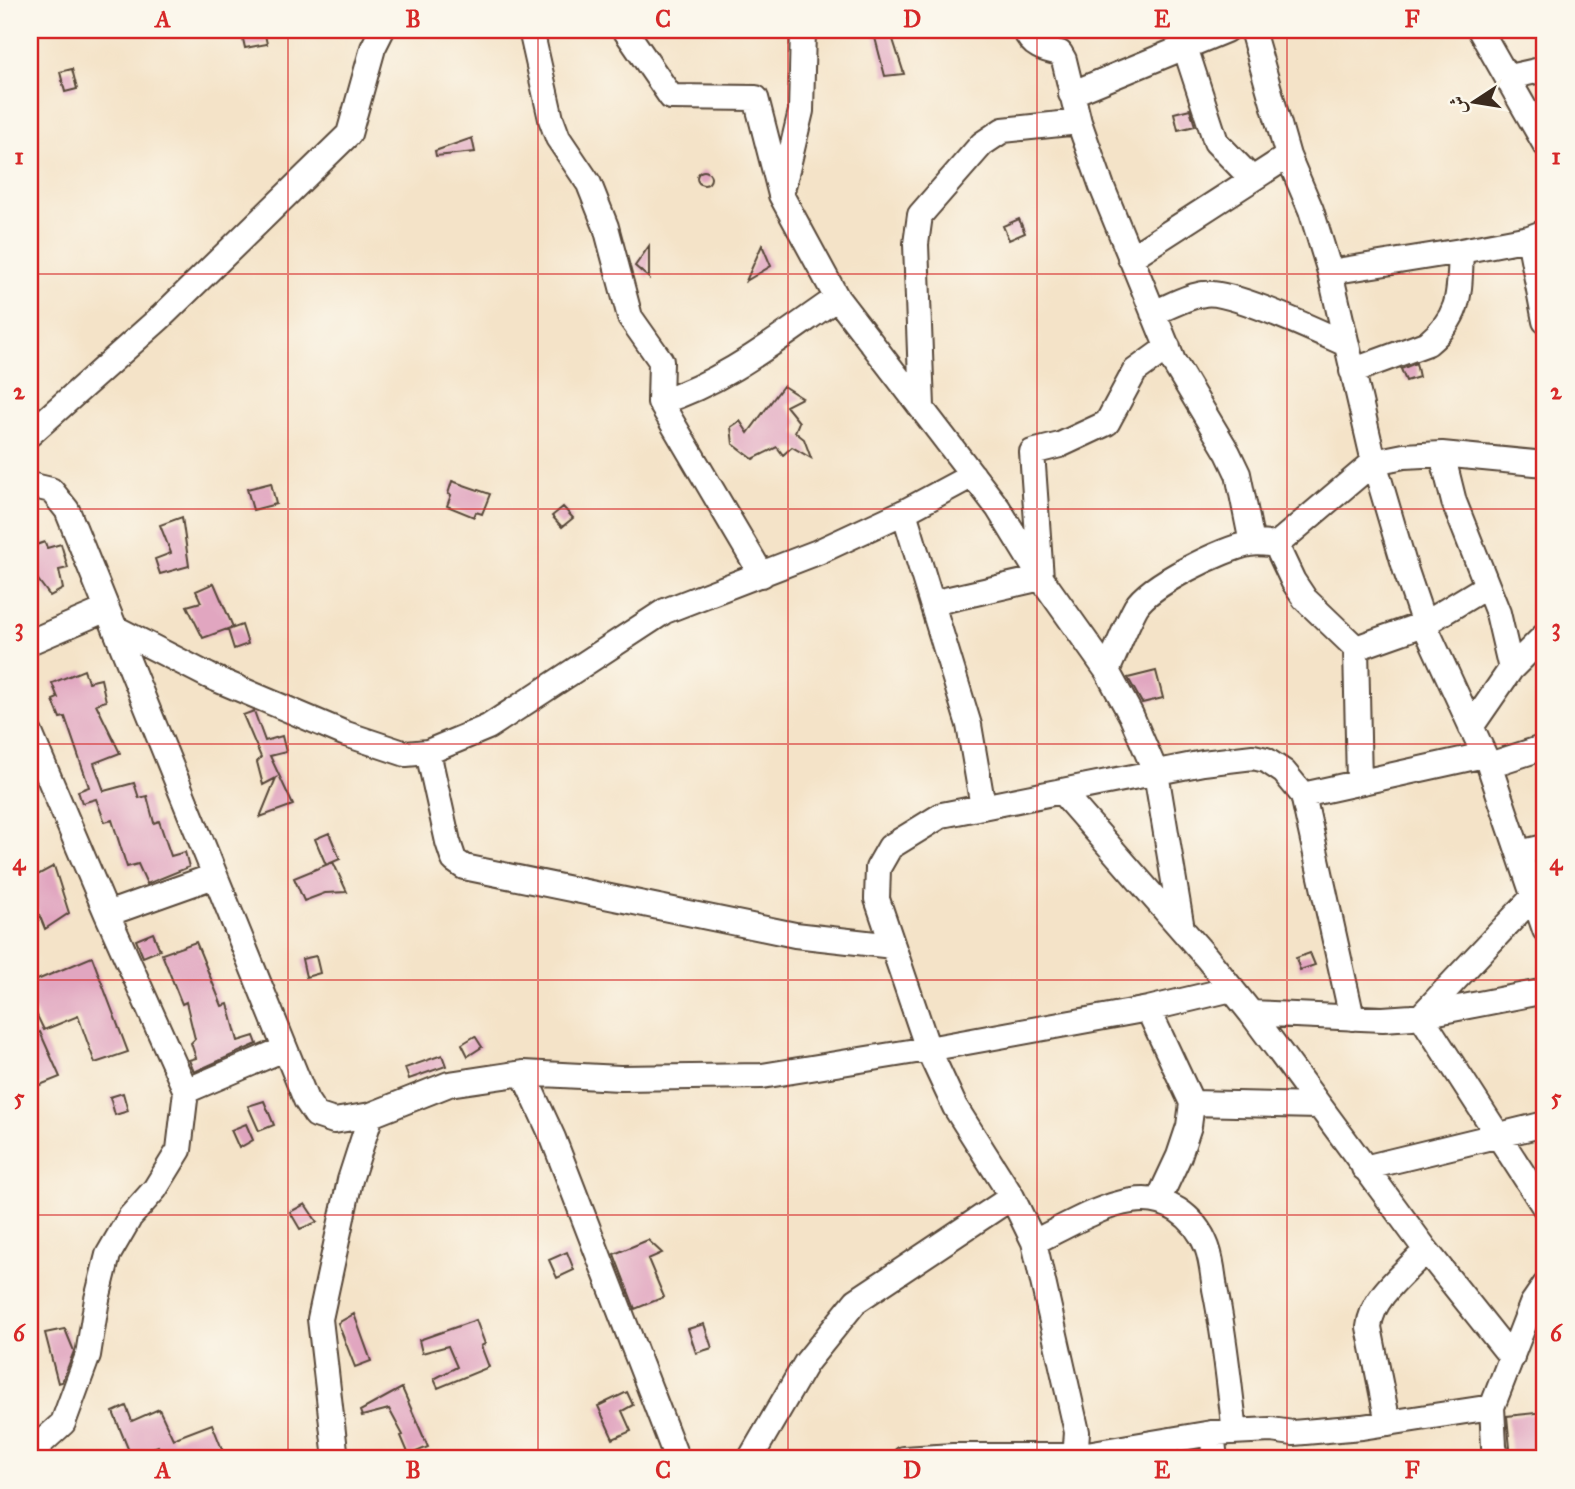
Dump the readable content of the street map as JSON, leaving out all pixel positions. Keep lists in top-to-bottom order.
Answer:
{
  "north": "left",
  "grid": {
    "columns": [
      "A",
      "B",
      "C",
      "D",
      "E",
      "F"
    ],
    "rows": [
      "1",
      "2",
      "3",
      "4",
      "5",
      "6"
    ]
  }
}
